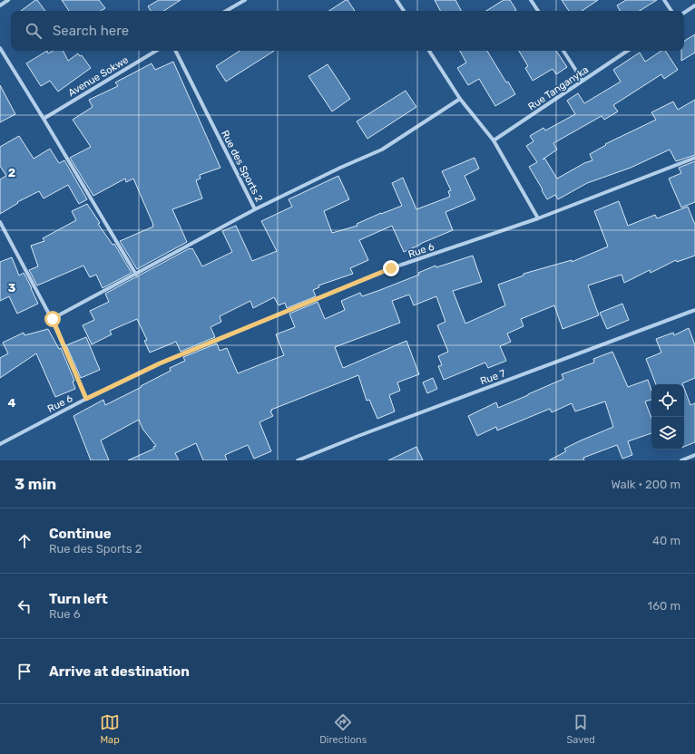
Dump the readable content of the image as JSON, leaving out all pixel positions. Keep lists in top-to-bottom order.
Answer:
{
  "streets": {
    "street": [
      "Avenue Sokwe",
      "Rue Tanganyka",
      "Rue des Sports 2",
      "Rue 6",
      "Rue 7"
    ]
  },
  "page": {
    "search": "Search here",
    "heading": ["3 min", "Walk · 200 m"],
    "list": [
      ["Continue", "Rue des Sports 2", "40 m"],
      ["Turn left", "Rue 6", "160 m"],
      "Arrive at destination"
    ],
    "nav": ["Map", "Directions", "Saved"]
  },
  "grid": {
    "rows": ["2", "3", "4"]
  }
}
